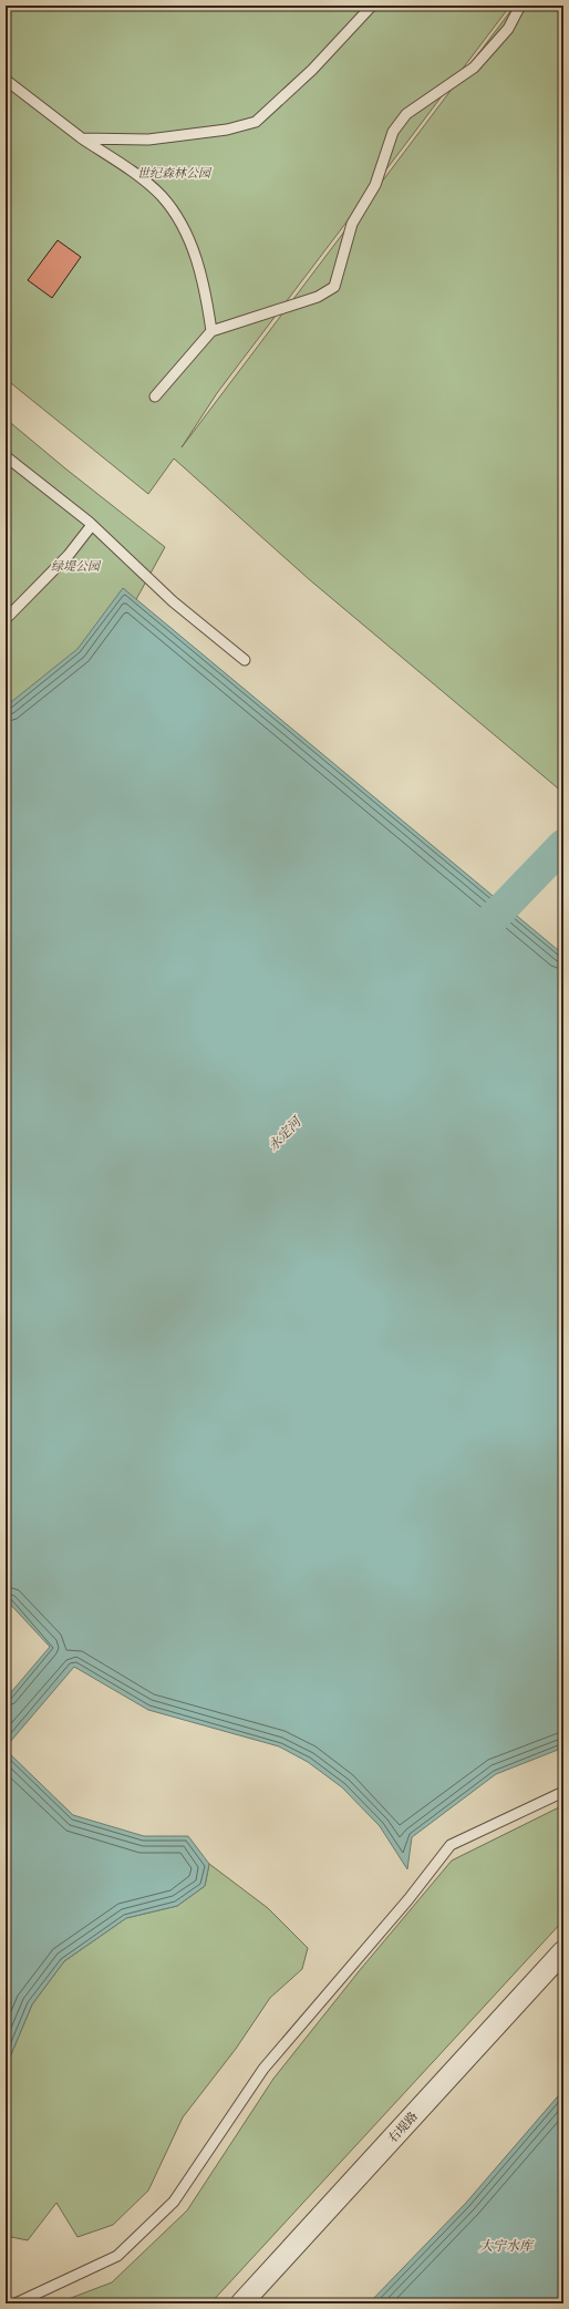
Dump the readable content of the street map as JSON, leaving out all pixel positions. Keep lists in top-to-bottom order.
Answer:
{
  "streets": {
    "street": ["右堤路"]
  },
  "water": ["永定河", "大宁水库"],
  "parks": ["世纪森林公园", "绿堤公园"]
}
